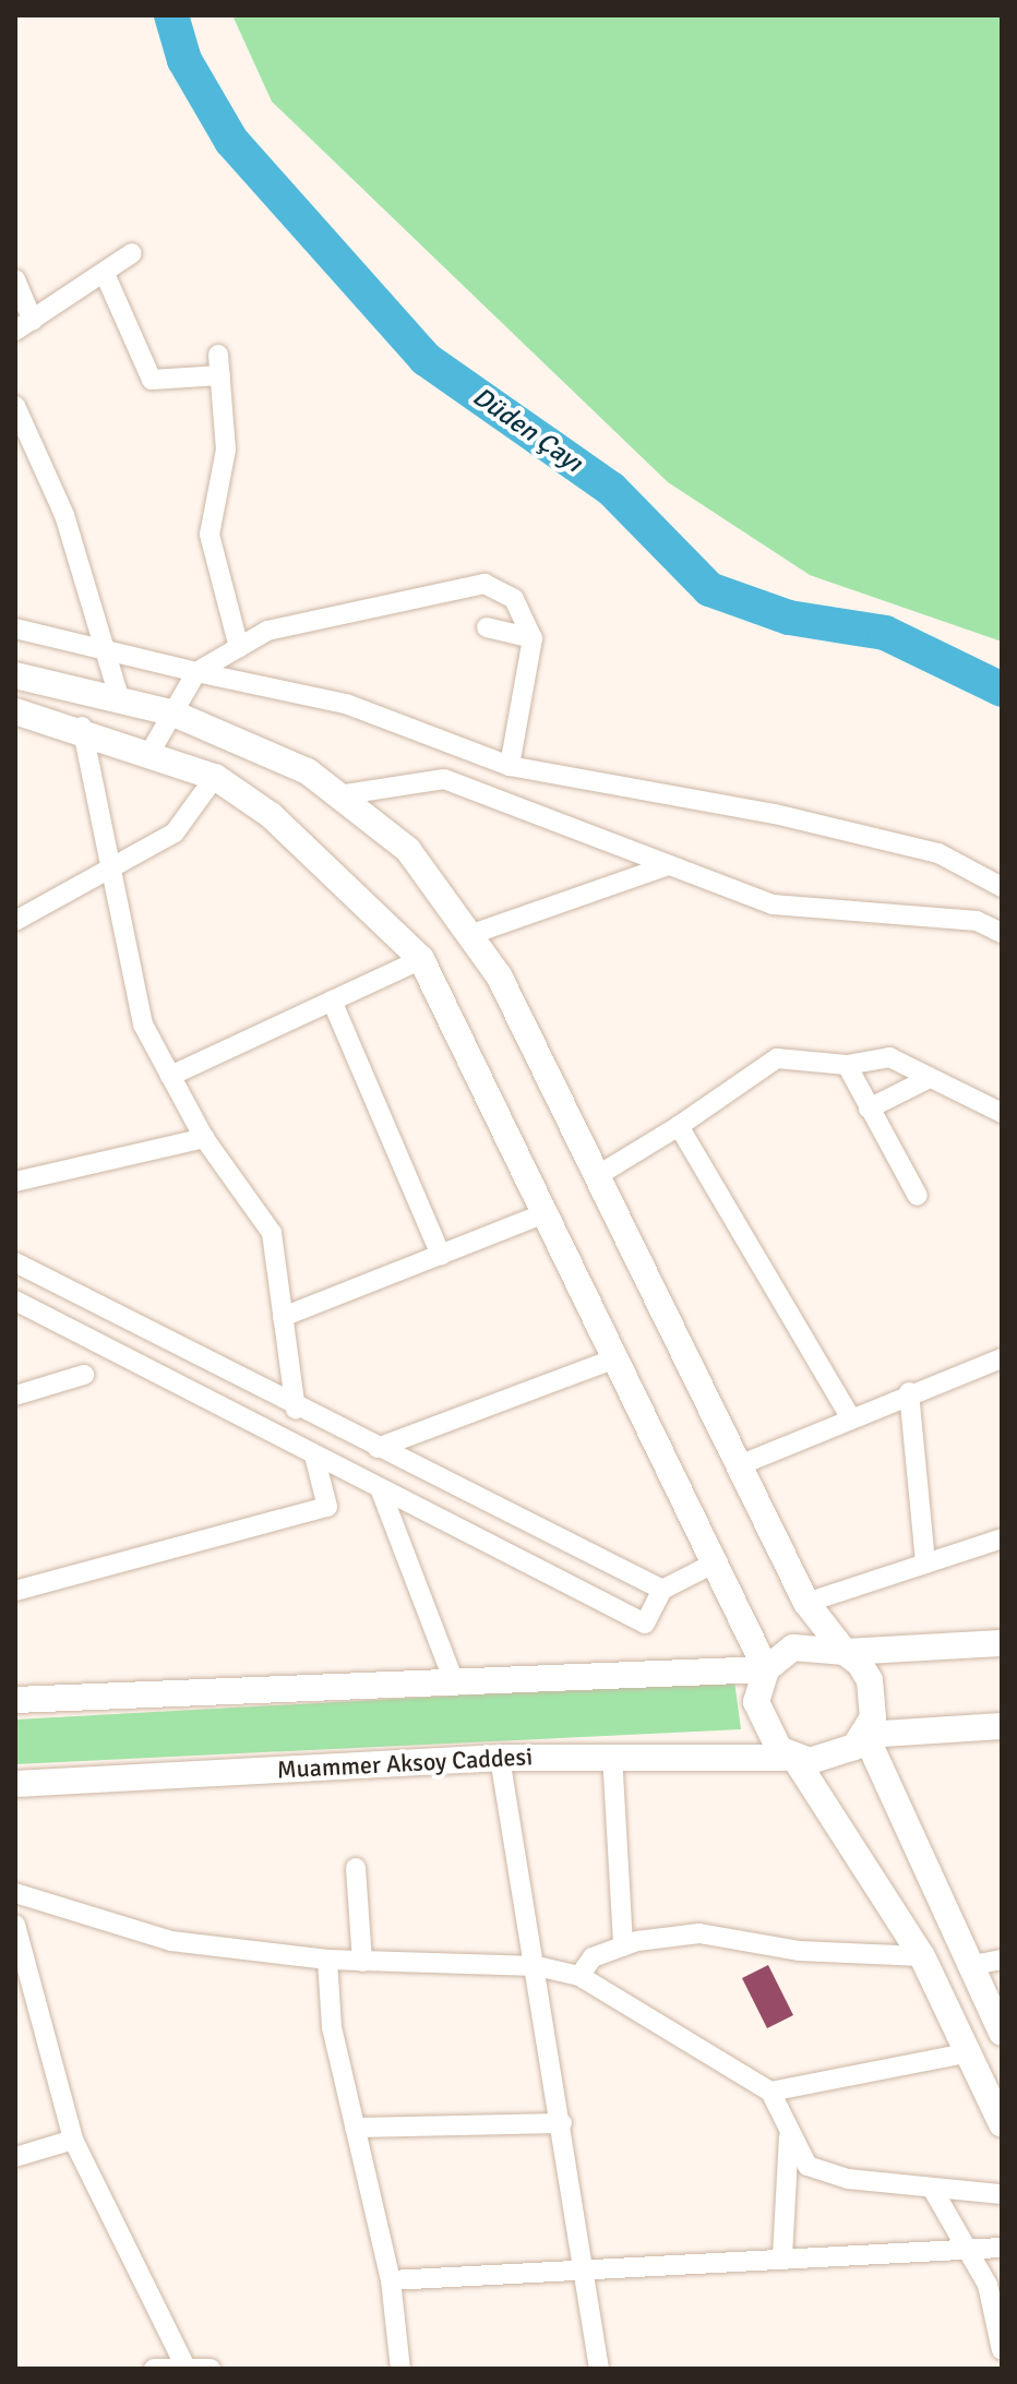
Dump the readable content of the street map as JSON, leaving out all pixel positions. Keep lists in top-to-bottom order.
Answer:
{
  "streets": {
    "main road": ["Muammer Aksoy Caddesi"]
  },
  "water": ["Düden Çayı"]
}
